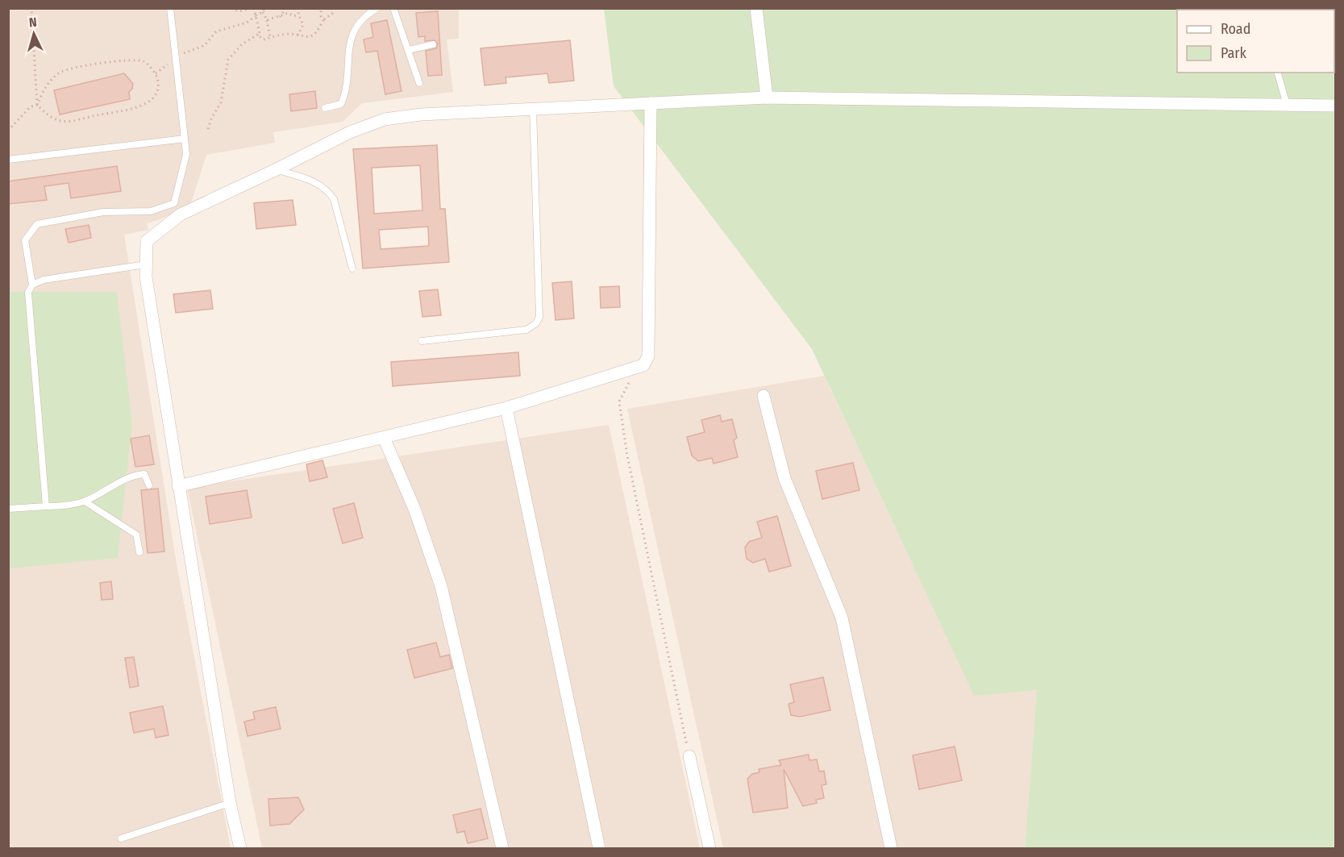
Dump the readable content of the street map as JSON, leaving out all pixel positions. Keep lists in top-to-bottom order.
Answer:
{
  "legend": ["Road", "Park"],
  "north": "top"
}
